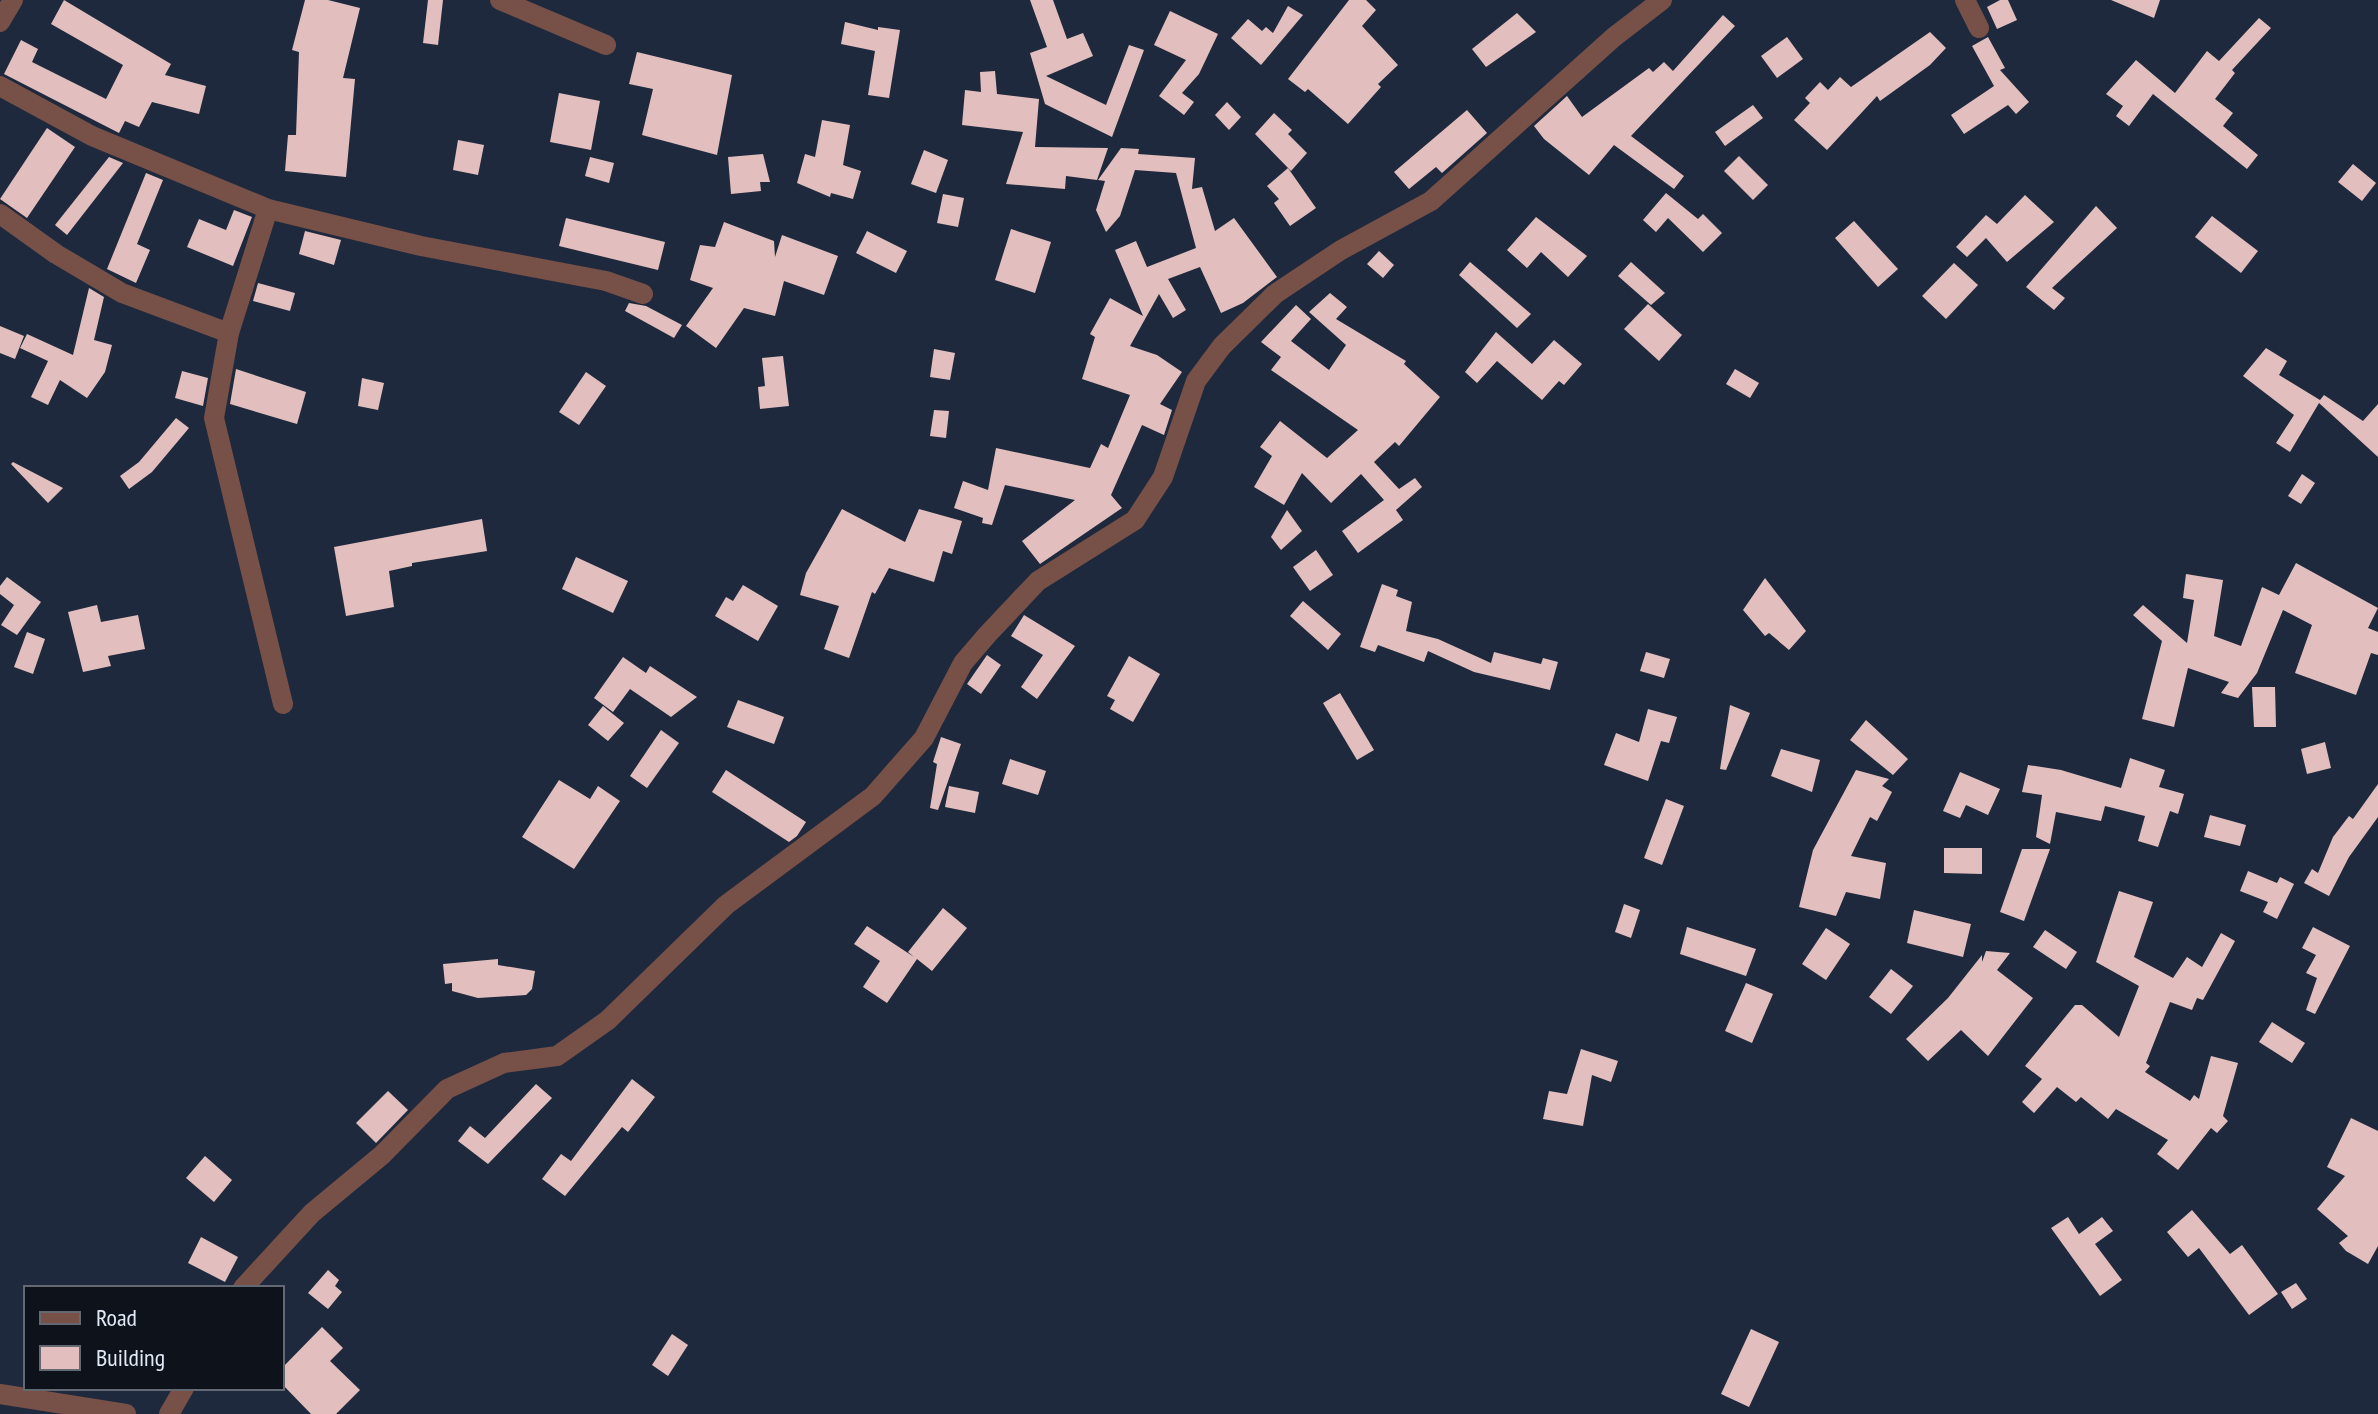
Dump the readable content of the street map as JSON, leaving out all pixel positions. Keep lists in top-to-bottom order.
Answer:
{
  "legend": ["Road", "Building"]
}
